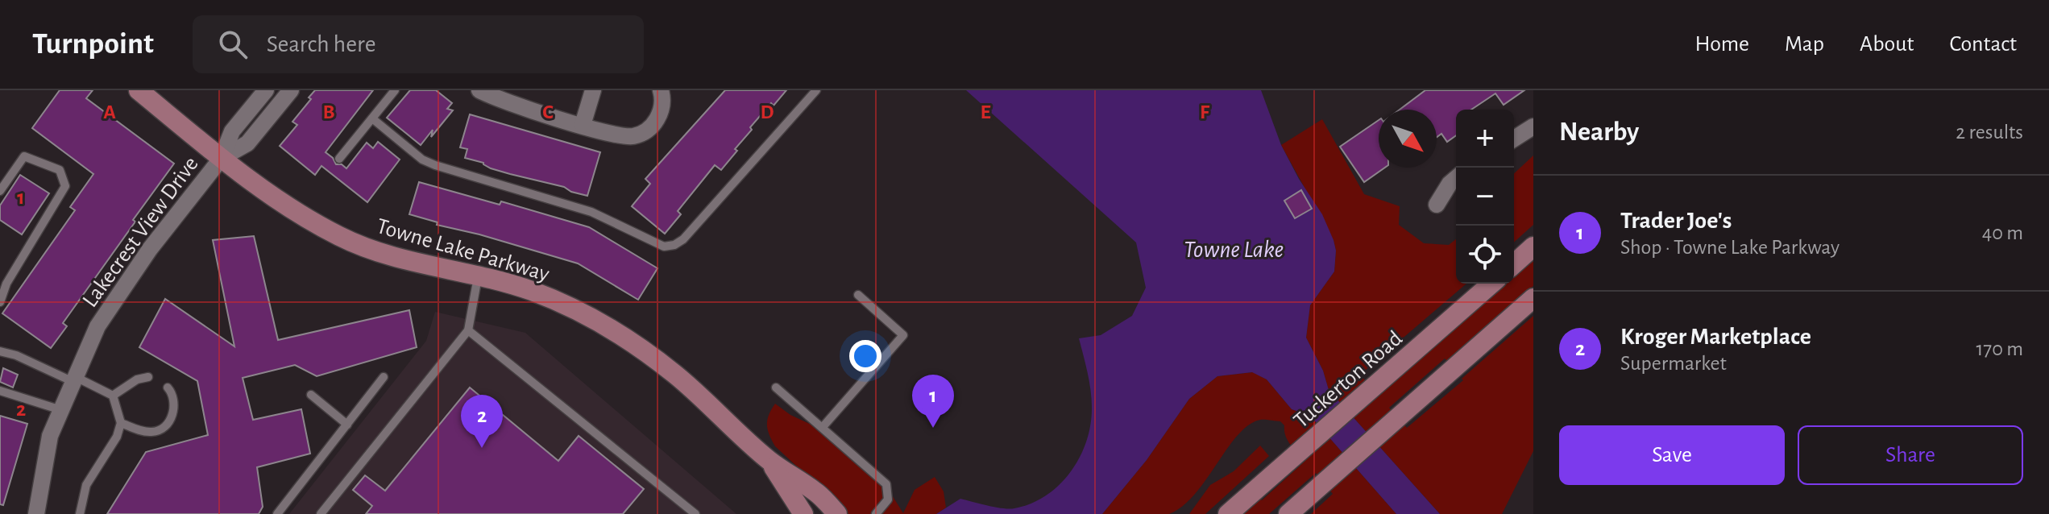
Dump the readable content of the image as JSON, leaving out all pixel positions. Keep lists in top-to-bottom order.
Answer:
{
  "streets": {
    "street": ["Lakecrest View Drive", "Towne Lake Parkway", "Tuckerton Road"]
  },
  "crossings": [
    ["Lakecrest View Drive", "Towne Lake Parkway"]
  ],
  "water": ["Towne Lake"],
  "north": "bottom right",
  "page": {
    "header": "Turnpoint",
    "search": "Search here",
    "nav": [
      "Home",
      "Map",
      "About",
      "Contact"
    ],
    "heading": ["Nearby", "2 results"],
    "map_buttons": ["+", "−"],
    "list": [
      {
        "mark": "1",
        "name": "Trader Joe's",
        "note": "Shop · Towne Lake Parkway",
        "value": "40 m"
      },
      {
        "mark": "2",
        "name": "Kroger Marketplace",
        "note": "Supermarket",
        "value": "170 m"
      }
    ],
    "pins": ["1", "2"],
    "buttons": ["Save", "Share"]
  },
  "grid": {
    "columns": [
      "A",
      "B",
      "C",
      "D",
      "E",
      "F"
    ],
    "rows": ["1", "2"]
  }
}
